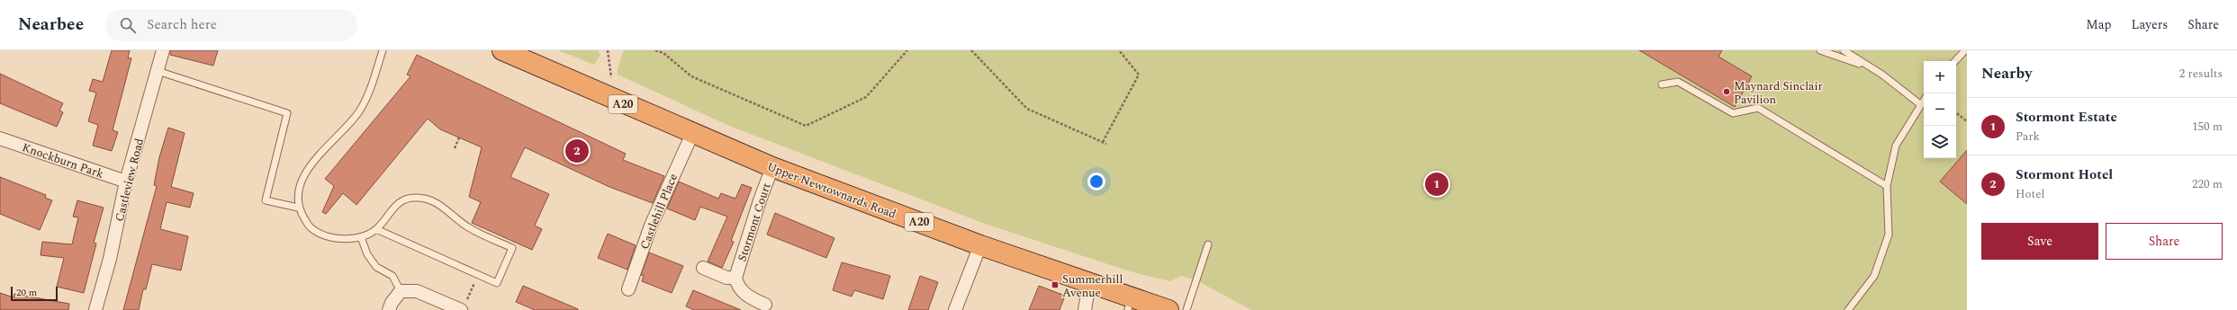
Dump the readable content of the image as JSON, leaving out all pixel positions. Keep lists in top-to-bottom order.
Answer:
{
  "streets": {
    "highway": ["A20", "Upper Newtownards Road"],
    "street": [
      "Knockburn Park",
      "Castleview Road",
      "Castlehill Place",
      "Stormont Court"
    ]
  },
  "crossings": [
    ["Knockburn Park", "Castleview Road"],
    ["Upper Newtownards Road", "Castlehill Place"],
    ["Upper Newtownards Road", "Stormont Court"]
  ],
  "places": {
    "other": ["Maynard Sinclair Pavilion"],
    "transit": ["Summerhill Avenue"]
  },
  "scale_bar": "20 m",
  "page": {
    "header": "Nearbee",
    "search": "Search here",
    "nav": ["Map", "Layers", "Share"],
    "heading": ["Nearby", "2 results"],
    "map_buttons": ["+", "−"],
    "list": [
      {
        "mark": "1",
        "name": "Stormont Estate",
        "note": "Park",
        "value": "150 m"
      },
      {
        "mark": "2",
        "name": "Stormont Hotel",
        "note": "Hotel",
        "value": "220 m"
      }
    ],
    "pins": ["2", "1"],
    "buttons": ["Save", "Share"],
    "scale": "20 m"
  }
}
